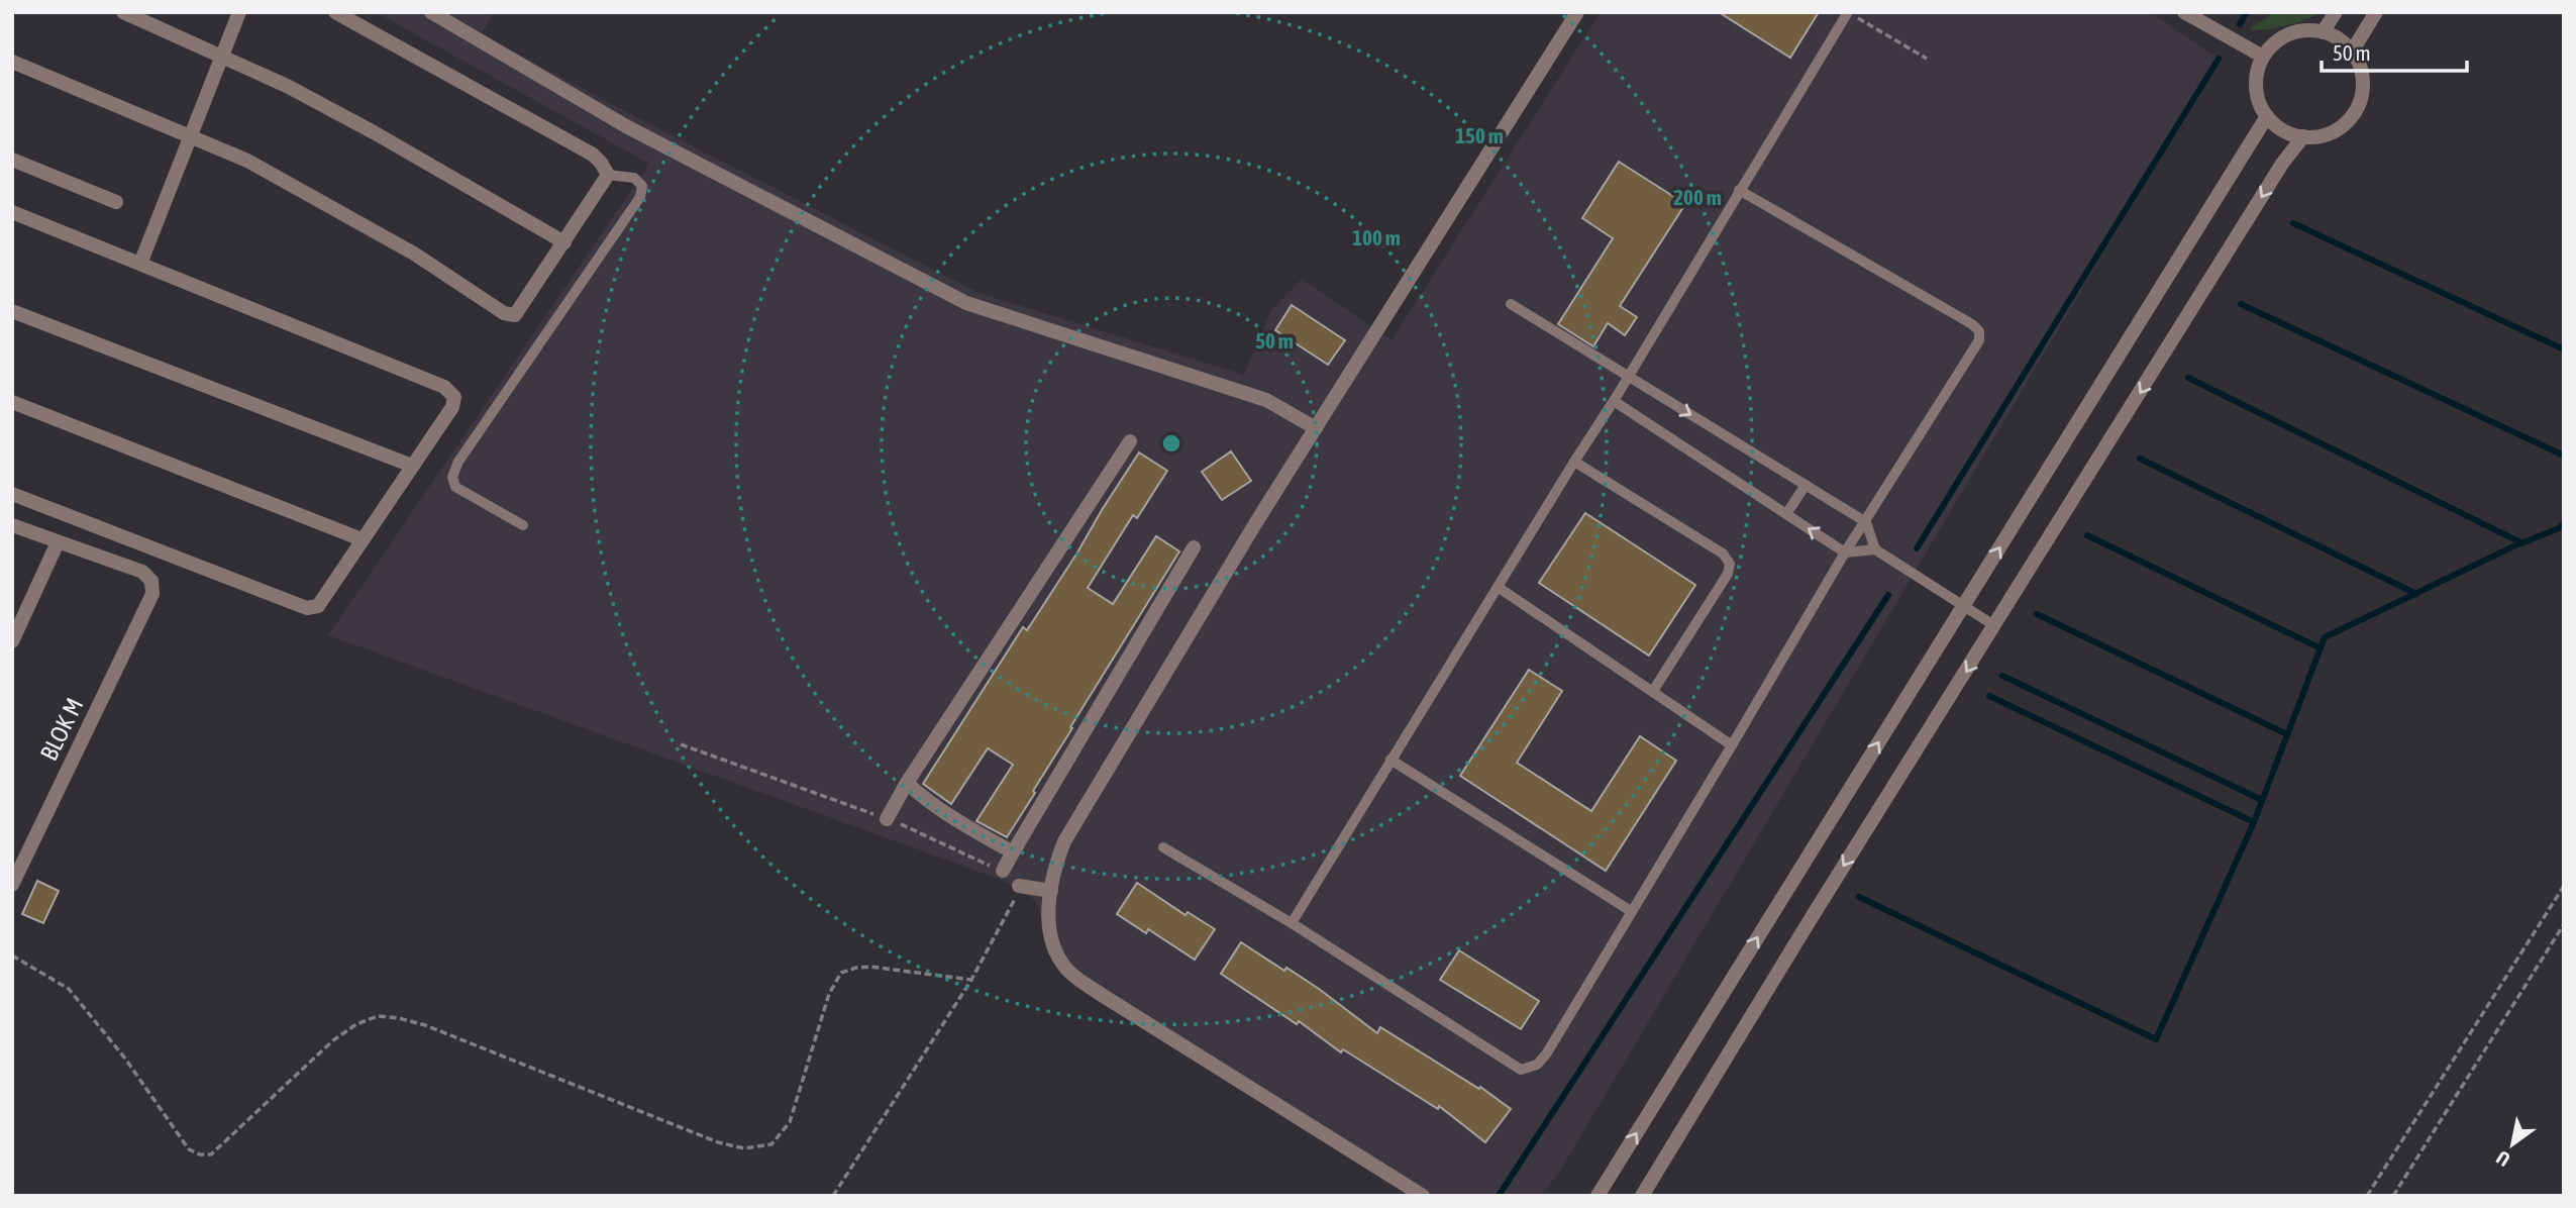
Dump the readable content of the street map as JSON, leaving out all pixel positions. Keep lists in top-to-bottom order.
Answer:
{
  "streets": {
    "street": ["BLOK M"]
  },
  "scale_bar": "50 m",
  "north": "bottom left",
  "rings": [
    "150 m",
    "200 m",
    "100 m",
    "50 m"
  ]
}
